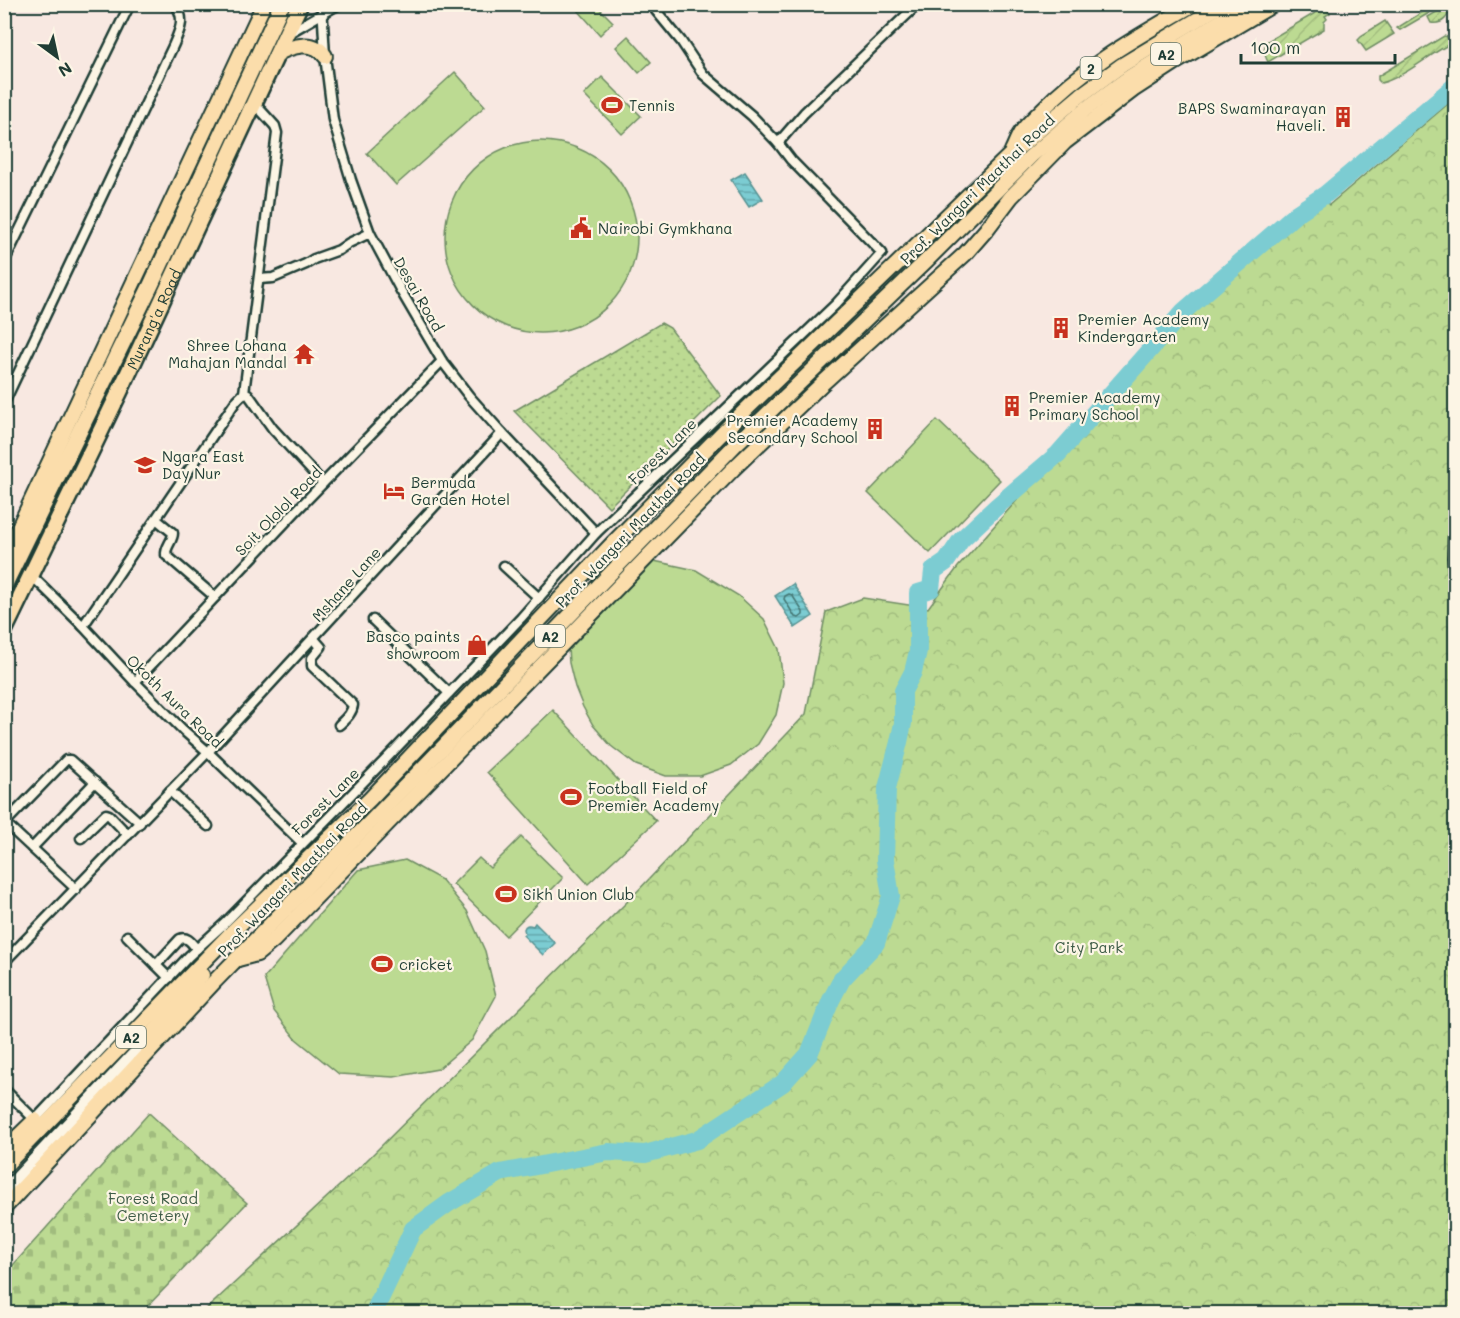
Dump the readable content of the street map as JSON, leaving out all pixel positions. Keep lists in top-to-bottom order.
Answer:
{
  "streets": {
    "highway": ["Murang'a Road"],
    "main road": ["A2", "2", "Prof. Wangari Maathai Road"],
    "street": [
      "Desai Road",
      "Forest Lane",
      "Soit Ololol Road",
      "Mshane Lane",
      "Okoth Aura Road"
    ]
  },
  "crossings": [
    ["2", "Prof. Wangari Maathai Road"],
    ["Prof. Wangari Maathai Road", "Forest Lane"],
    ["Desai Road", "Forest Lane"],
    ["Desai Road", "Soit Ololol Road"],
    ["Desai Road", "Mshane Lane"],
    ["Murang'a Road", "Okoth Aura Road"],
    ["Forest Lane", "Okoth Aura Road"],
    ["Soit Ololol Road", "Okoth Aura Road"],
    ["Mshane Lane", "Okoth Aura Road"]
  ],
  "parks": ["City Park", "Forest Road Cemetery"],
  "places": {
    "sports": [
      "Tennis",
      "Football Field of Premier Academy",
      "Sikh Union Club",
      "cricket"
    ],
    "building": [
      "BAPS Swaminarayan Haveli.",
      "Premier Academy Kindergarten",
      "Premier Academy Primary School",
      "Premier Academy Secondary School"
    ],
    "public building": ["Nairobi Gymkhana"],
    "temple": ["Shree Lohana Mahajan Mandal"],
    "school or university": ["Ngara East Day Nur"],
    "hotel": ["Bermuda Garden Hotel"],
    "shop": ["Basco paints showroom"]
  },
  "scale_bar": "100 m",
  "north": "bottom right"
}
